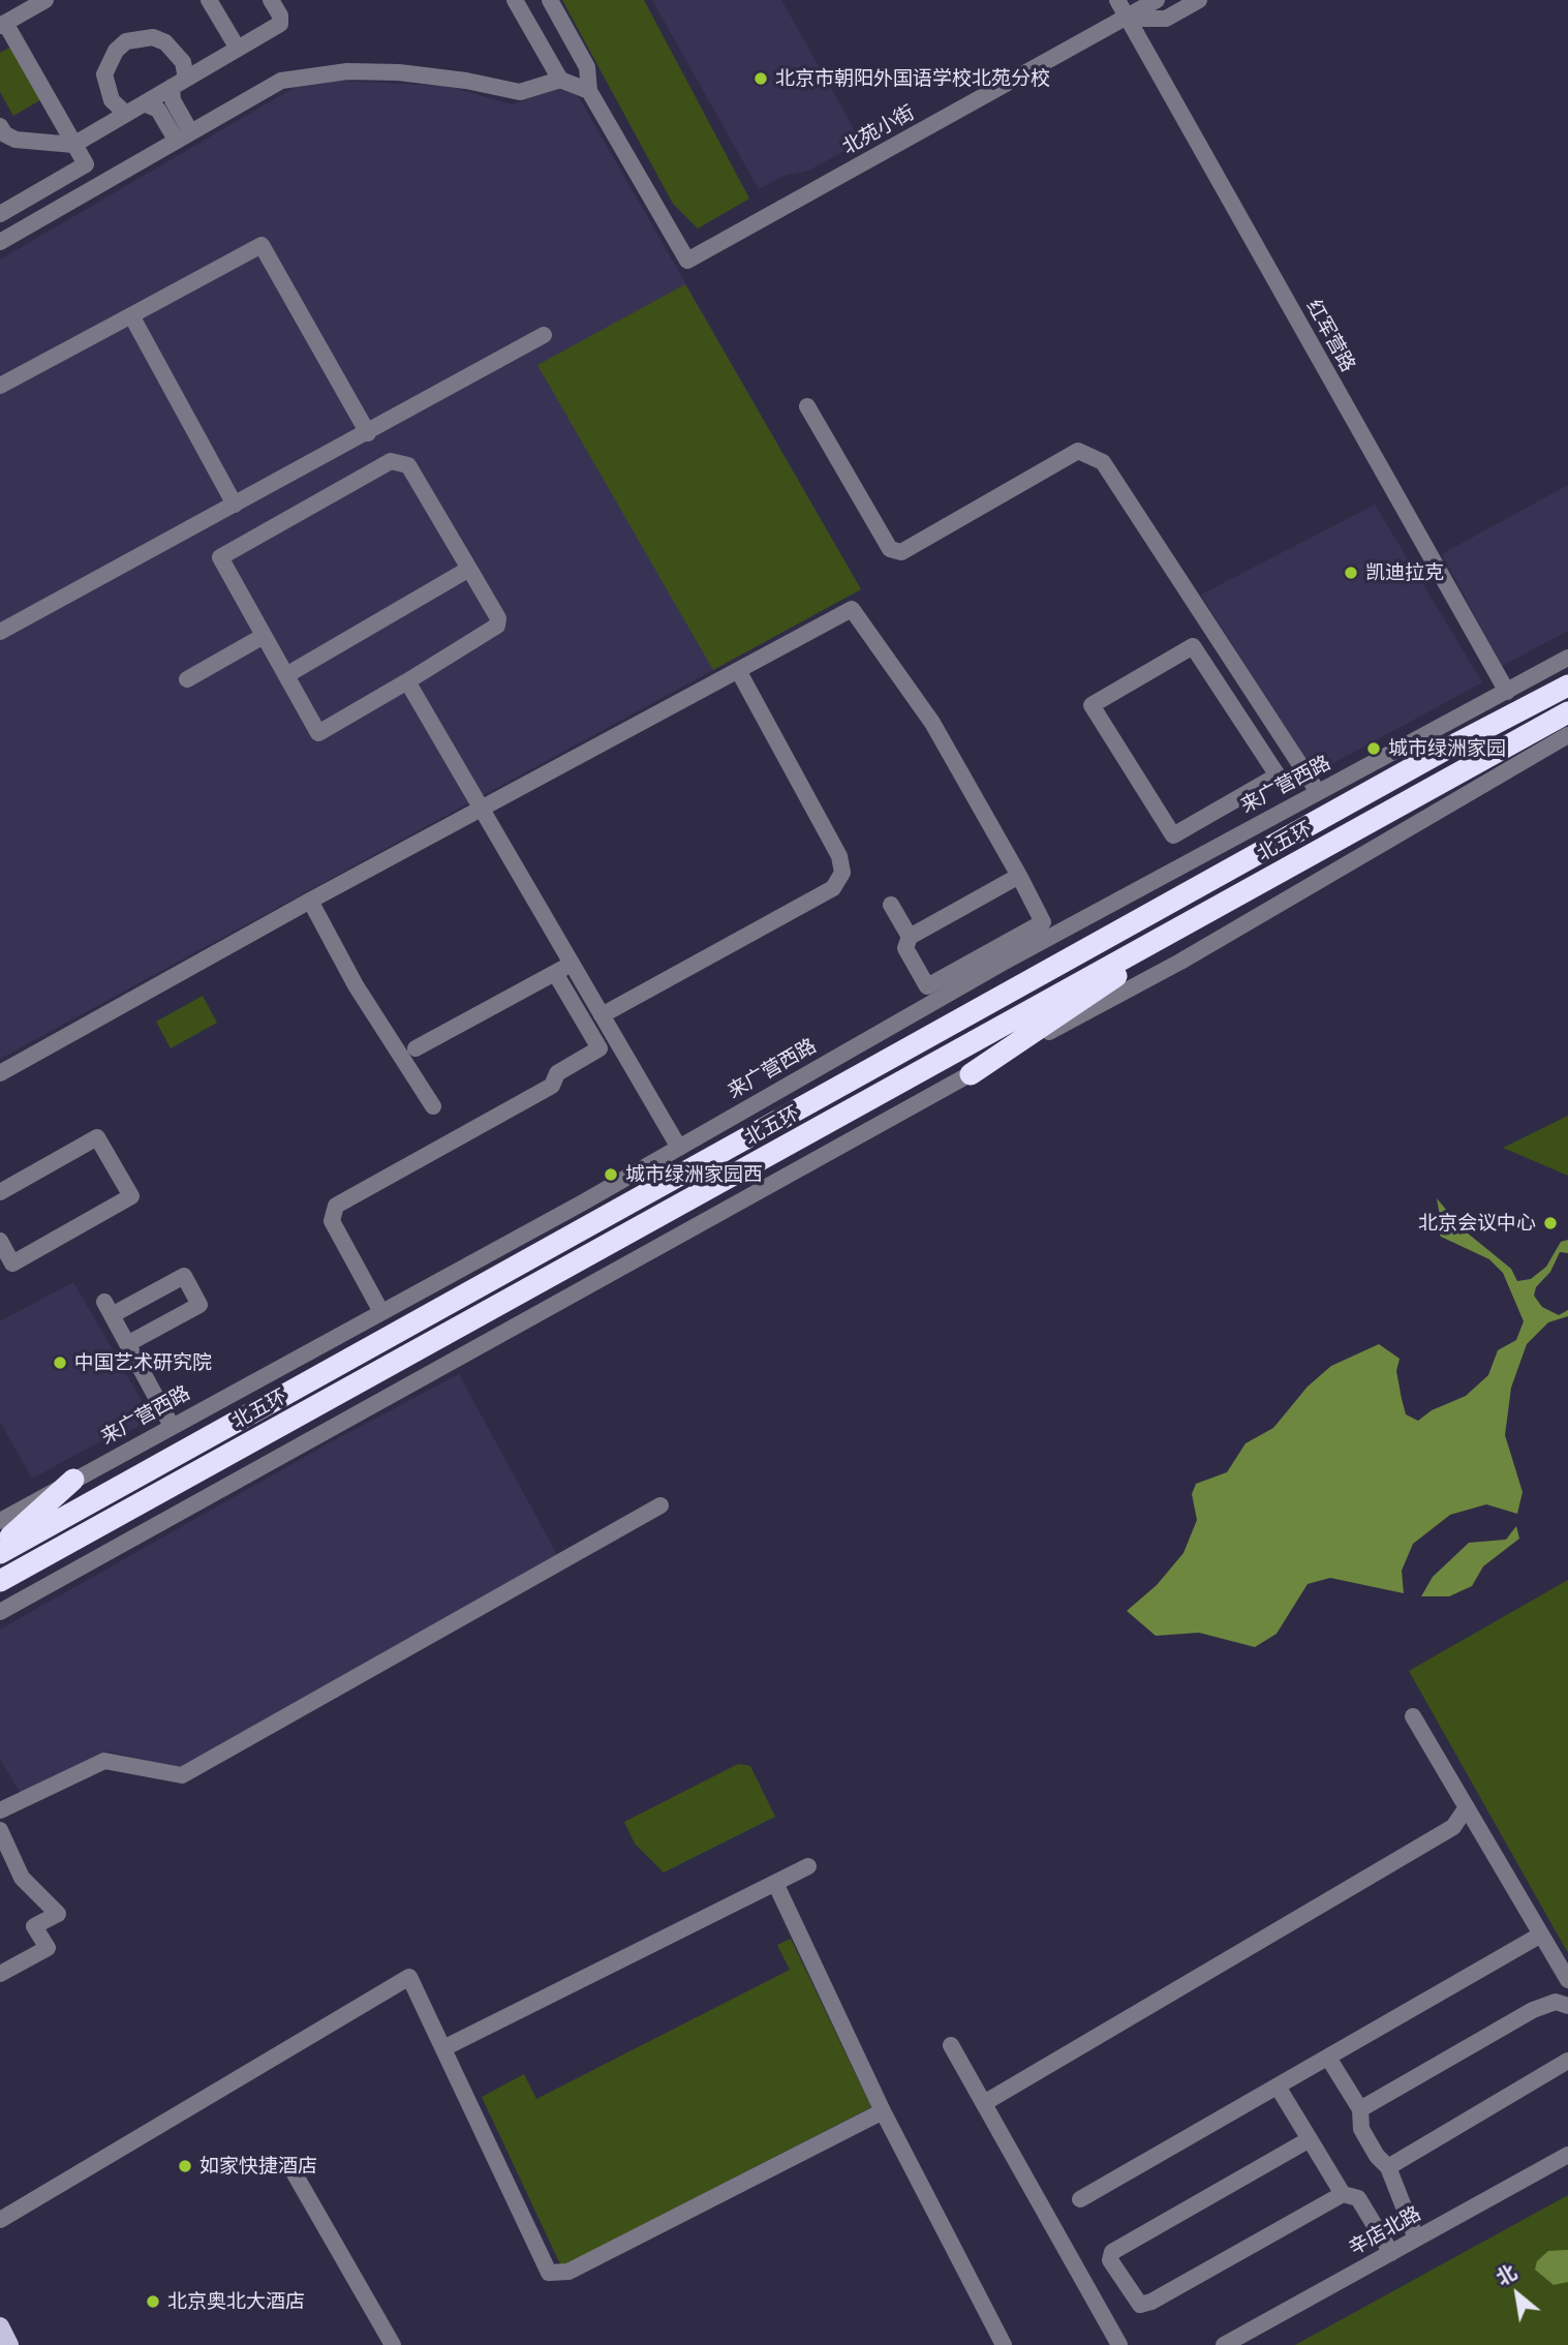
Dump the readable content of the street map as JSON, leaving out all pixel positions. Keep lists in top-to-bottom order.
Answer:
{
  "streets": {
    "highway": ["北五环"],
    "street": [
      "北苑小街",
      "红军营路",
      "来广营西路",
      "辛店北路"
    ]
  },
  "crossings": [
    ["北苑小街", "红军营路"],
    ["红军营路", "来广营西路"]
  ],
  "places": [
    "北京市朝阳外国语学校北苑分校",
    "凯迪拉克",
    "城市绿洲家园",
    "城市绿洲家园西",
    "北京会议中心",
    "中国艺术研究院",
    "如家快捷酒店",
    "北京奥北大酒店"
  ],
  "north": "top left"
}
